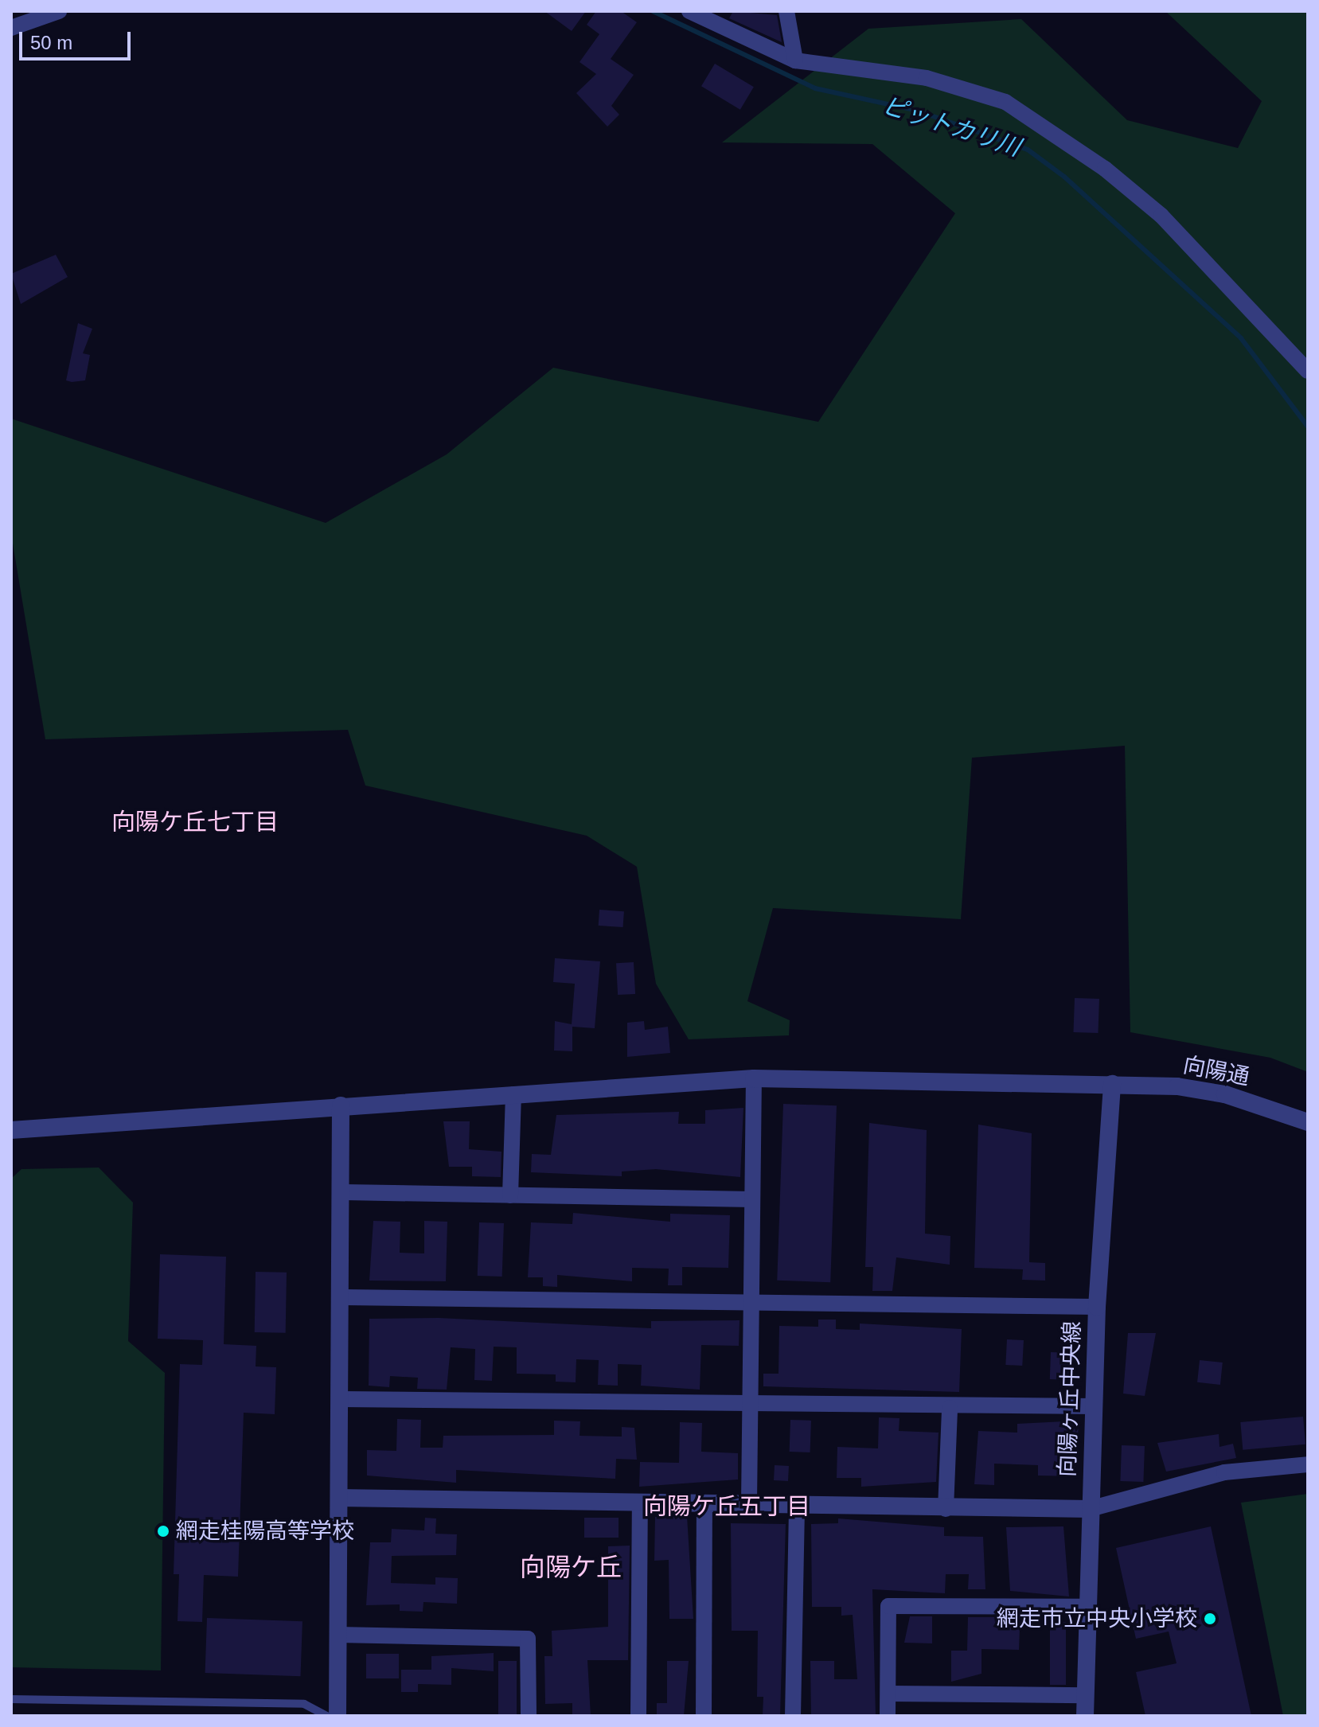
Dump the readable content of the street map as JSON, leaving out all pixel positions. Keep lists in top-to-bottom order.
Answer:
{
  "streets": {
    "street": ["向陽通", "向陽ヶ丘中央線"]
  },
  "crossings": [
    ["向陽通", "向陽ヶ丘中央線"]
  ],
  "districts": ["向陽ケ丘七丁目", "向陽ケ丘五丁目", "向陽ケ丘"],
  "water": ["ピットカリ川"],
  "places": ["網走桂陽高等学校", "網走市立中央小学校"],
  "scale_bar": "50 m"
}
